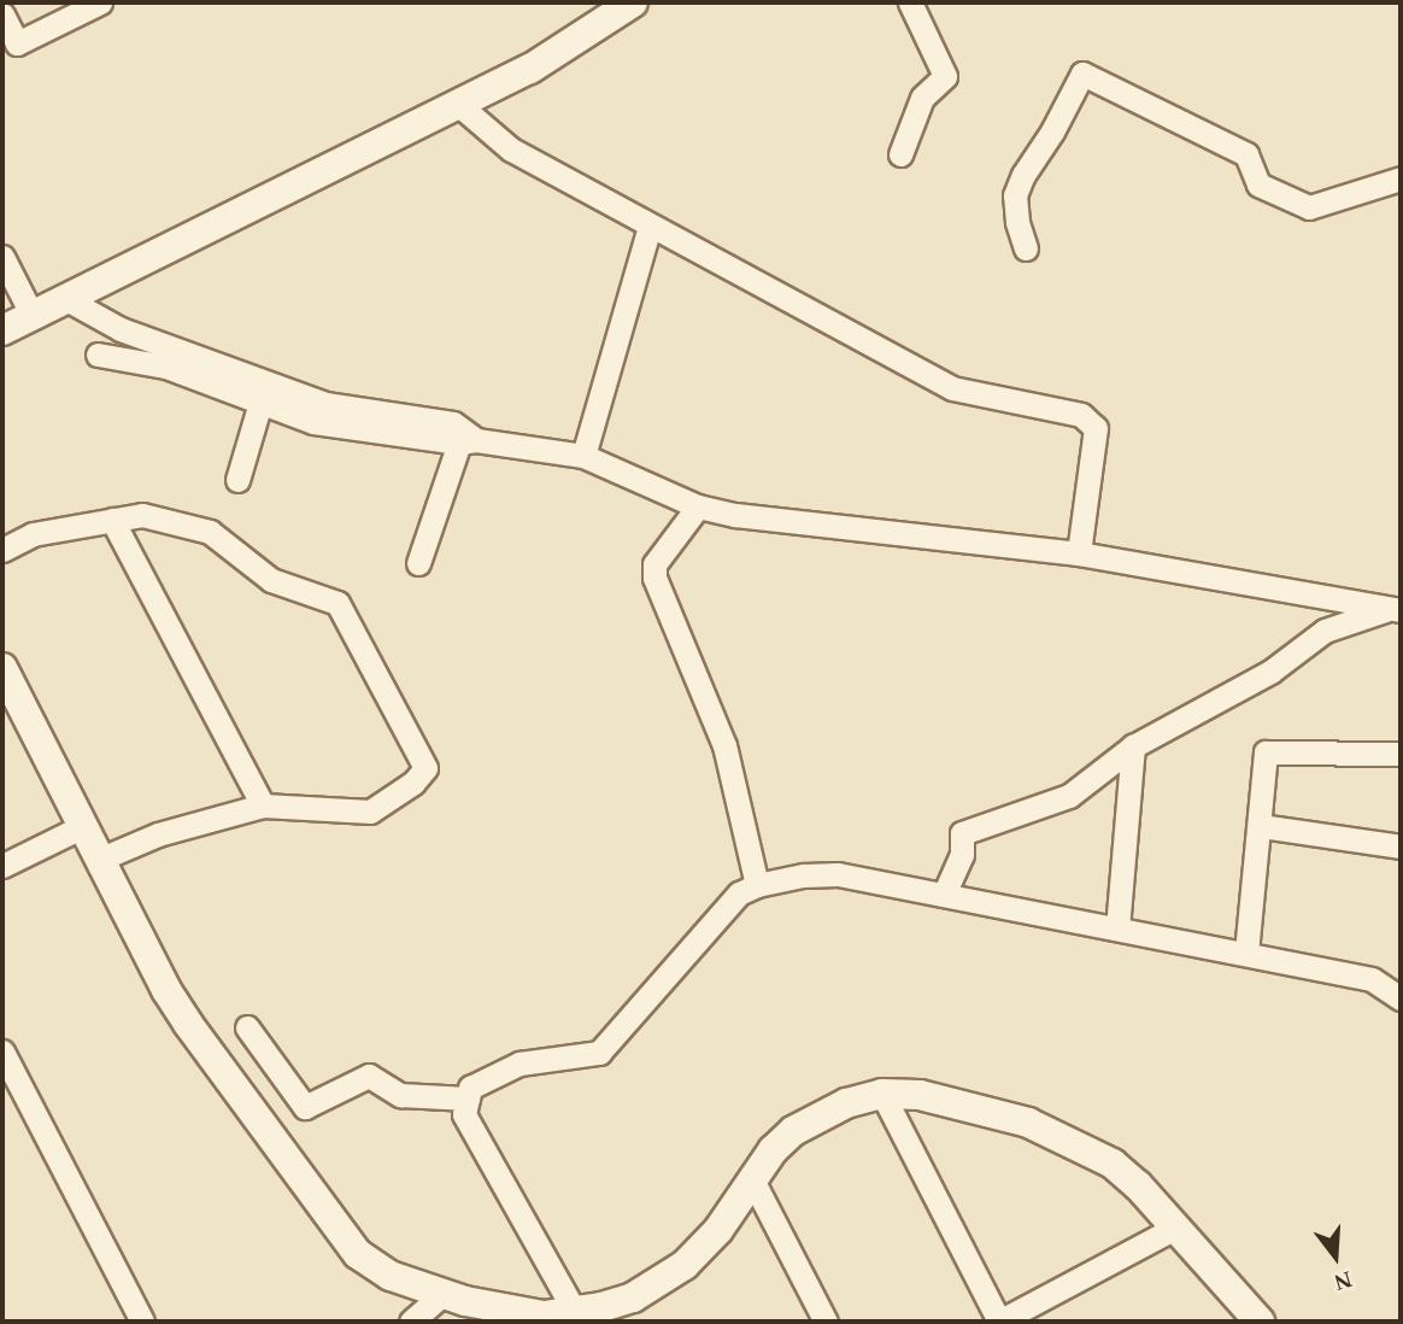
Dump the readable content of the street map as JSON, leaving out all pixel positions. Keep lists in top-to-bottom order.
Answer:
{
  "north": "bottom"
}
